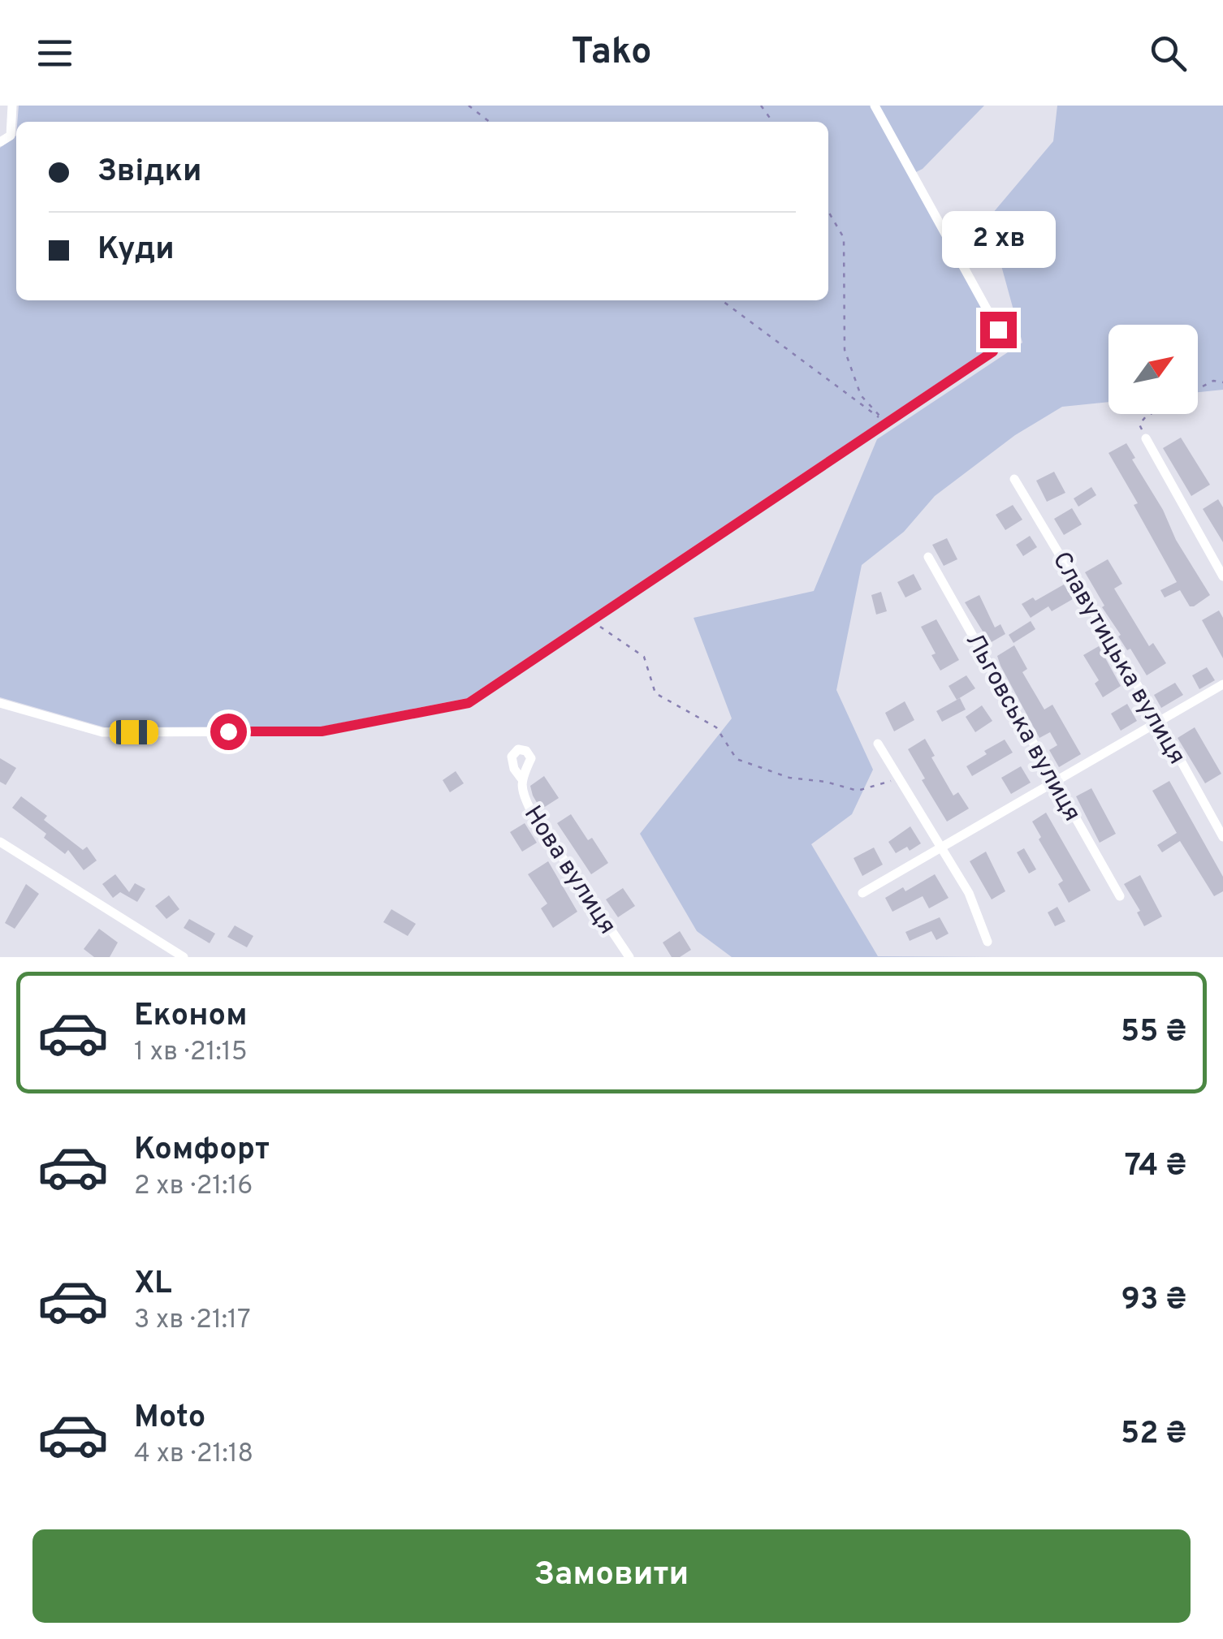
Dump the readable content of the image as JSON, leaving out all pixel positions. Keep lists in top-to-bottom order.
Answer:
{
  "streets": {
    "street": ["Славутицька вулиця", "Льговська вулиця", "Нова вулиця"]
  },
  "north": "top right",
  "page": {
    "header": "Tako",
    "banner": ["Звідки", "Куди"],
    "bubble": "2 хв",
    "list": [
      {
        "name": "Економ",
        "note": "1 хв · 21:15",
        "value": "55 ₴"
      },
      {
        "name": "Комфорт",
        "note": "2 хв · 21:16",
        "value": "74 ₴"
      },
      {
        "name": "XL",
        "note": "3 хв · 21:17",
        "value": "93 ₴"
      },
      {
        "name": "Moto",
        "note": "4 хв · 21:18",
        "value": "52 ₴"
      }
    ],
    "buttons": "Замовити"
  }
}
